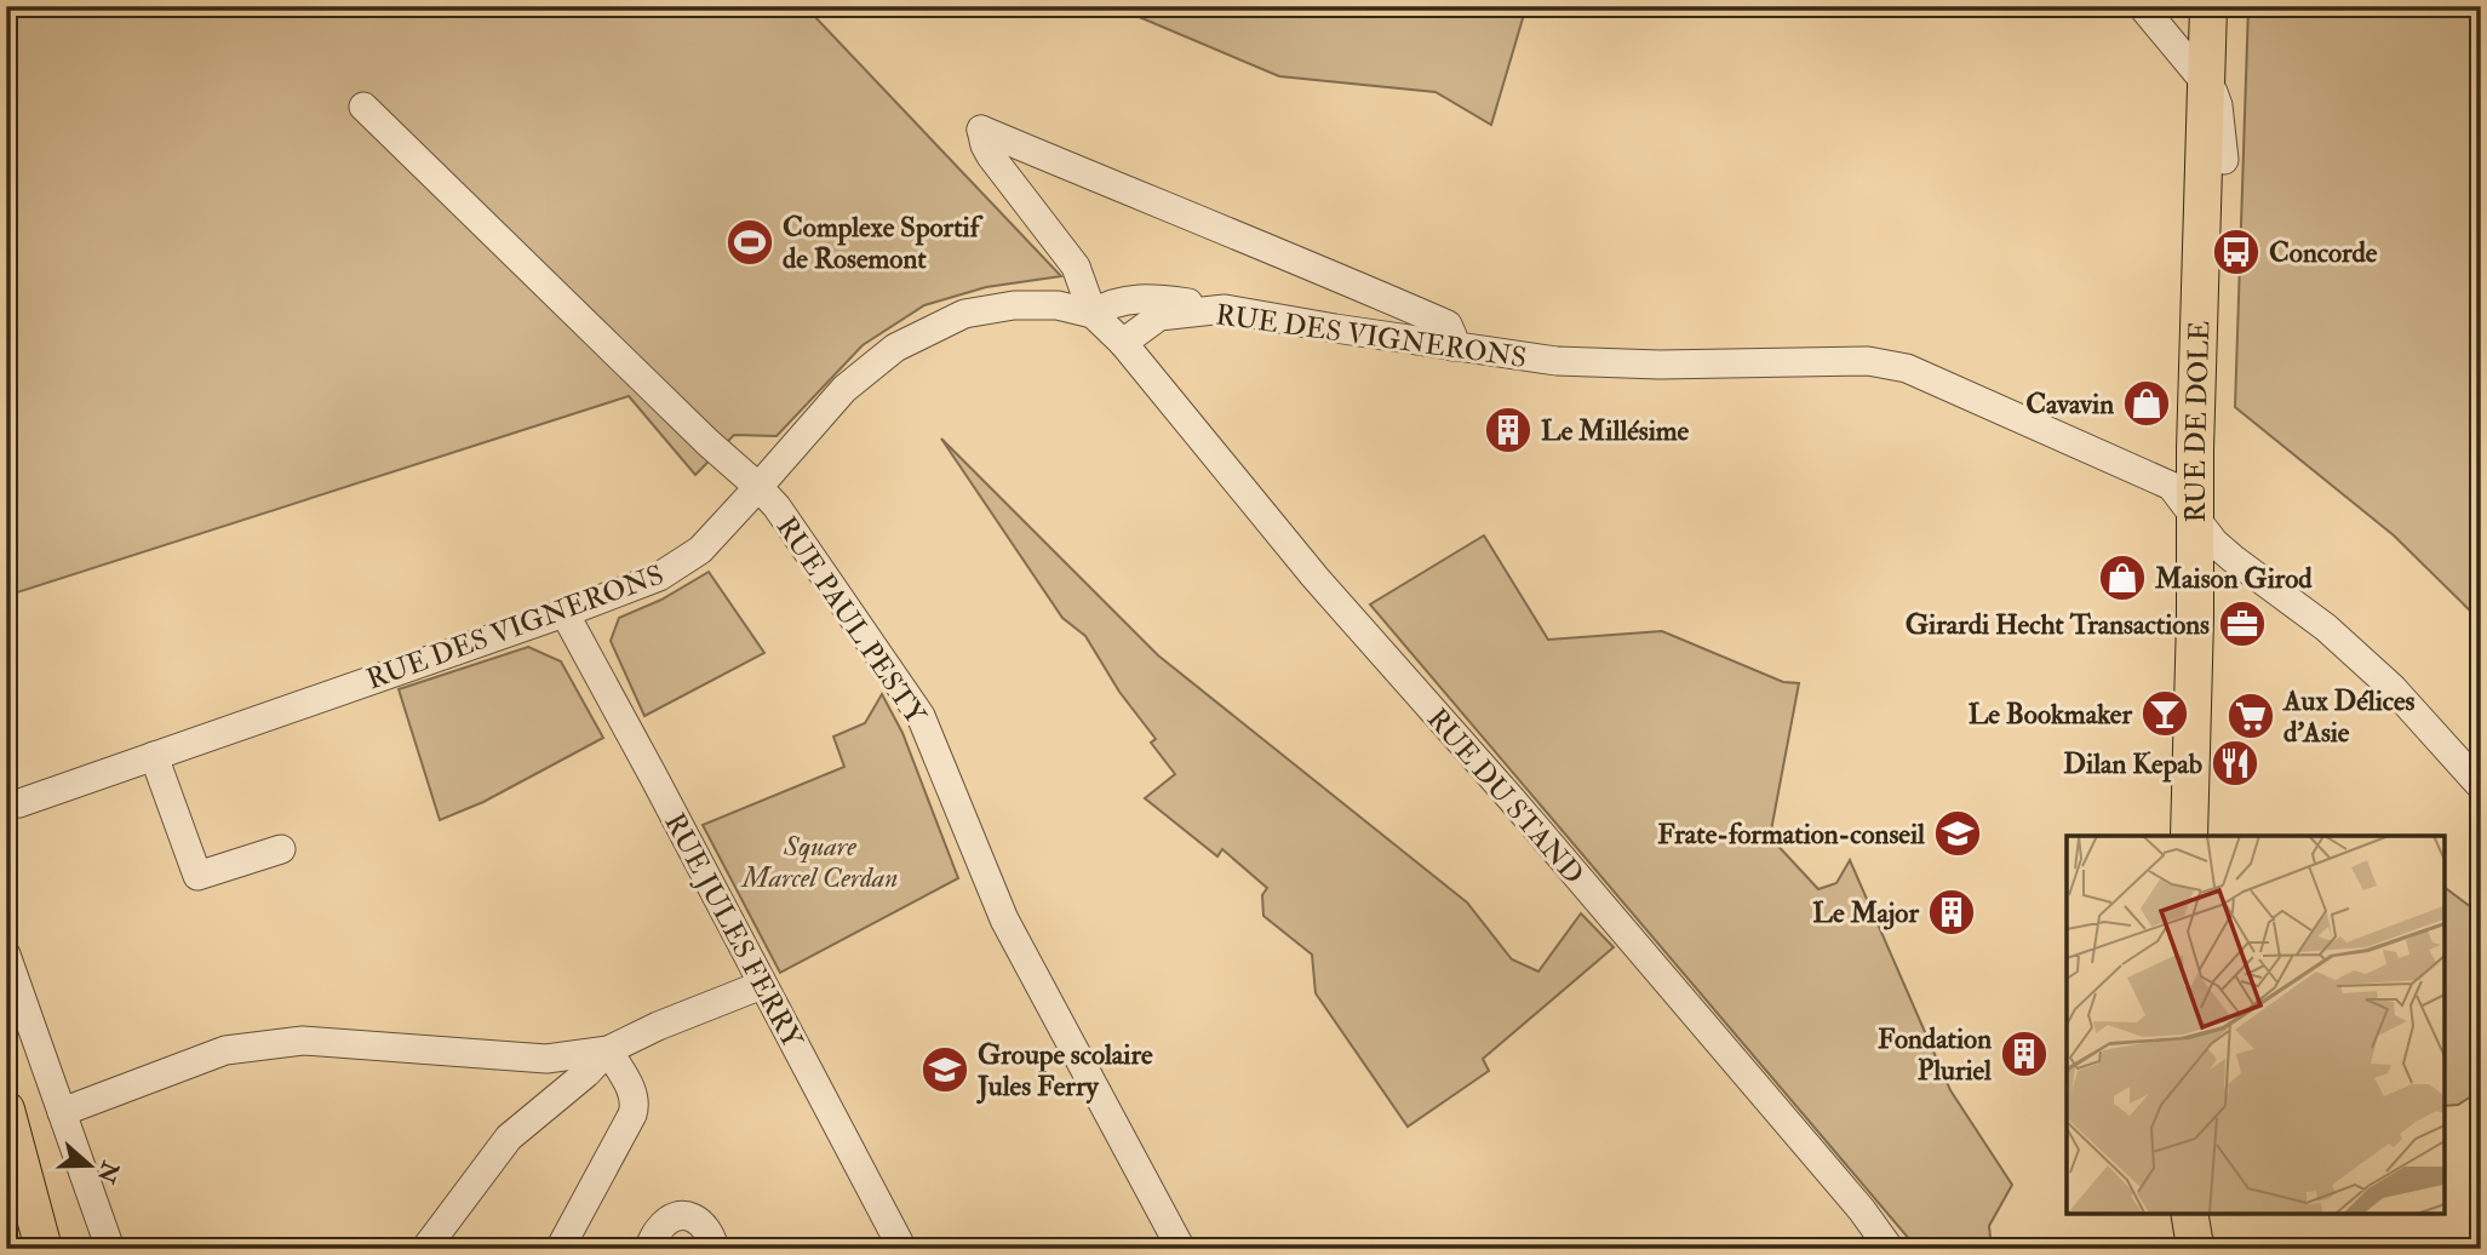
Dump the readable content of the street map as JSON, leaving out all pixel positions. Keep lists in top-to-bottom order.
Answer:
{
  "streets": {
    "main road": ["RUE DE DOLE"],
    "street": [
      "RUE DES VIGNERONS",
      "RUE PAUL PESTY",
      "RUE DU STAND",
      "RUE JULES FERRY"
    ]
  },
  "crossings": [
    ["RUE DES VIGNERONS", "RUE DE DOLE"],
    ["RUE DES VIGNERONS", "RUE PAUL PESTY"],
    ["RUE DES VIGNERONS", "RUE DU STAND"],
    ["RUE DES VIGNERONS", "RUE JULES FERRY"]
  ],
  "parks": ["Square Marcel Cerdan"],
  "places": {
    "sports": ["Complexe Sportif de Rosemont"],
    "bus stop": ["Concorde"],
    "shop": ["Cavavin", "Maison Girod"],
    "building": ["Le Millésime", "Le Major", "Fondation Pluriel"],
    "office": ["Girardi Hecht Transactions"],
    "bar": ["Le Bookmaker"],
    "supermarket": ["Aux Délices d'Asie"],
    "restaurant": ["Dilan Kepab"],
    "school or university": ["Frate-formation-conseil", "Groupe scolaire Jules Ferry"]
  },
  "north": "right"
}
